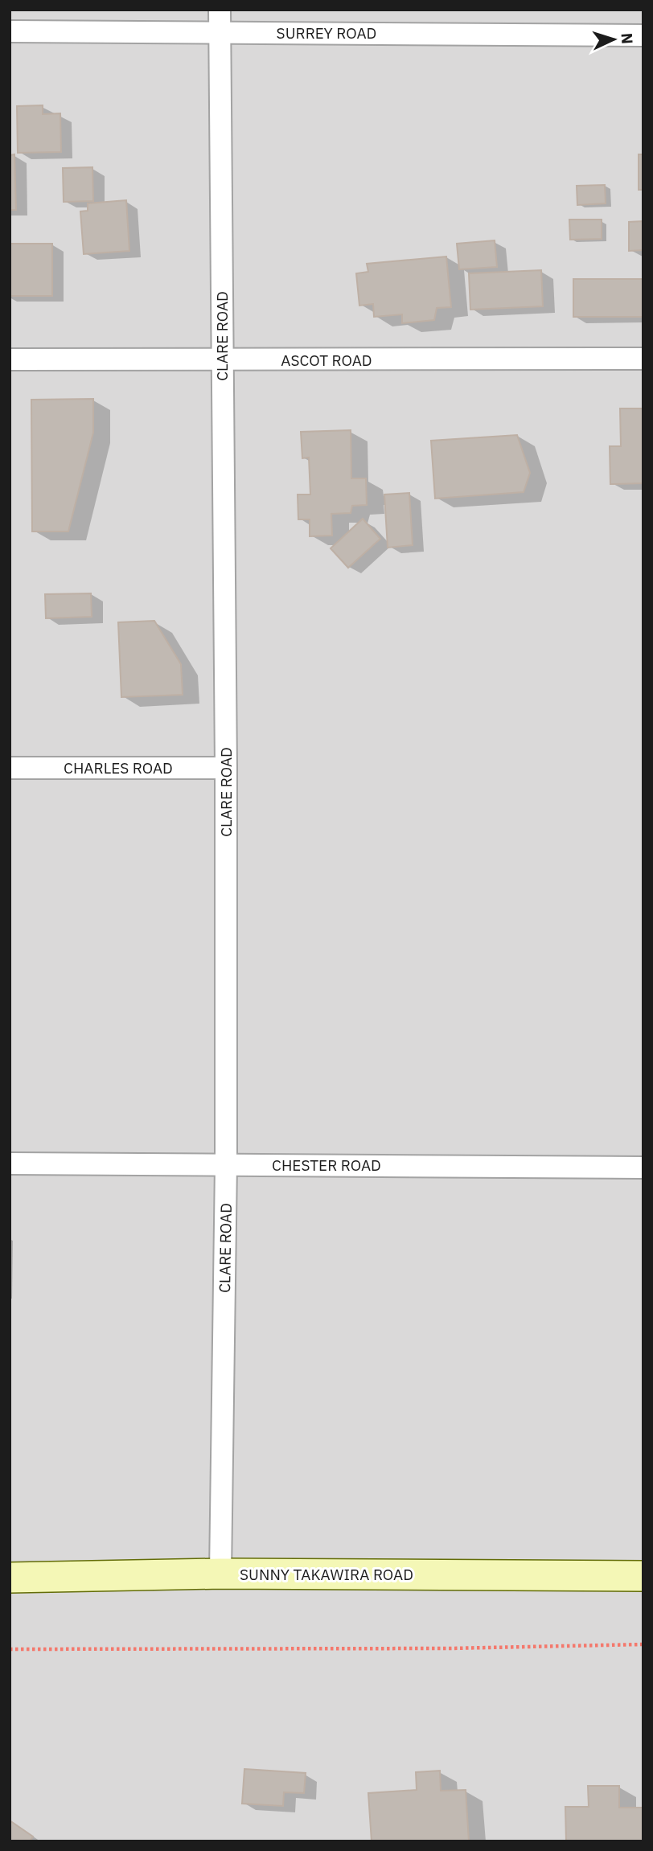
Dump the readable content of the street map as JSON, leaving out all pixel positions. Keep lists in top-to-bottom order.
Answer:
{
  "streets": {
    "main road": ["SUNNY TAKAWIRA ROAD"],
    "street": [
      "SURREY ROAD",
      "CLARE ROAD",
      "ASCOT ROAD",
      "CHARLES ROAD",
      "CHESTER ROAD"
    ]
  },
  "crossings": [
    ["SURREY ROAD", "CLARE ROAD"],
    ["CLARE ROAD", "ASCOT ROAD"],
    ["CLARE ROAD", "CHARLES ROAD"],
    ["CLARE ROAD", "CHESTER ROAD"],
    ["CLARE ROAD", "SUNNY TAKAWIRA ROAD"]
  ],
  "north": "right"
}
